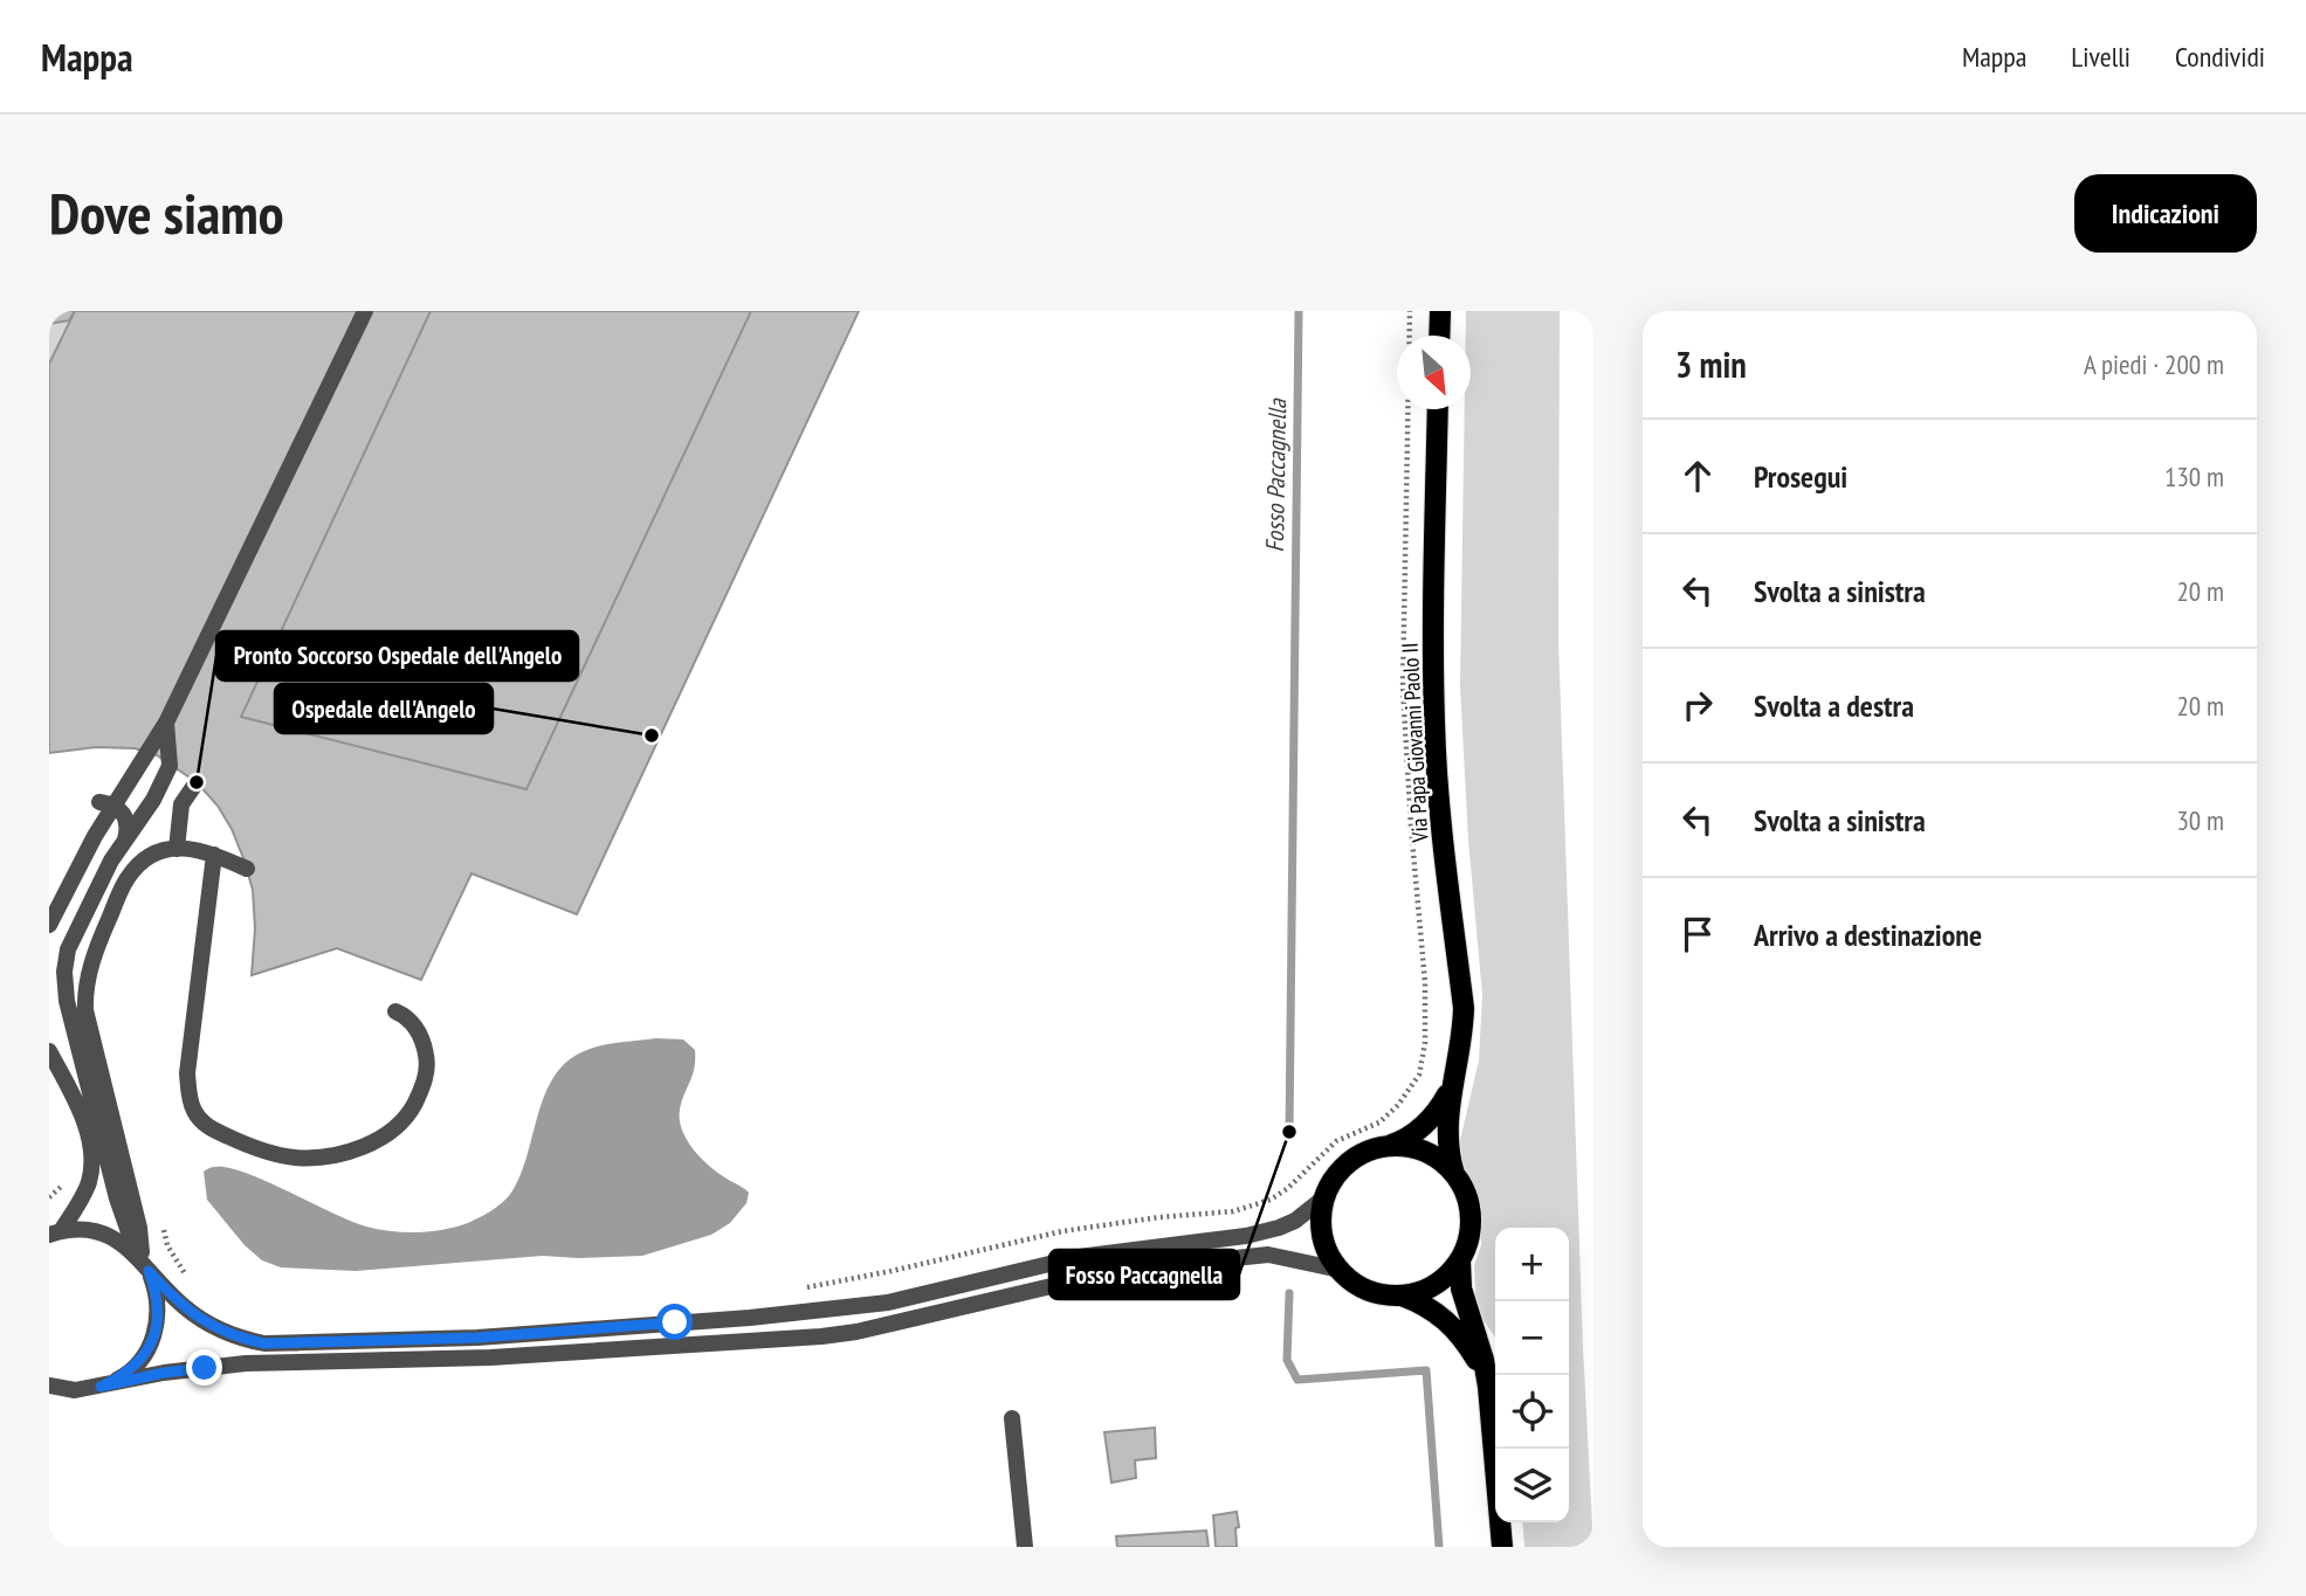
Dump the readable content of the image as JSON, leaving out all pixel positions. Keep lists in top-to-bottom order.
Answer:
{
  "streets": {
    "main road": ["Via Papa Giovanni Paolo II"]
  },
  "water": ["Fosso Paccagnella"],
  "places": ["Ospedale dell'Angelo", "Pronto Soccorso Ospedale dell'Angelo", "Fosso Paccagnella"],
  "north": "bottom right",
  "page": {
    "header": "Mappa",
    "nav": ["Mappa", "Livelli", "Condividi"],
    "buttons": "Indicazioni",
    "title": "Dove siamo",
    "heading": ["3 min", "A piedi · 200 m"],
    "list": [
      ["Prosegui", "130 m"],
      ["Svolta a sinistra", "20 m"],
      ["Svolta a destra", "20 m"],
      ["Svolta a sinistra", "30 m"],
      "Arrivo a destinazione"
    ],
    "map_buttons": ["+", "−"]
  }
}
